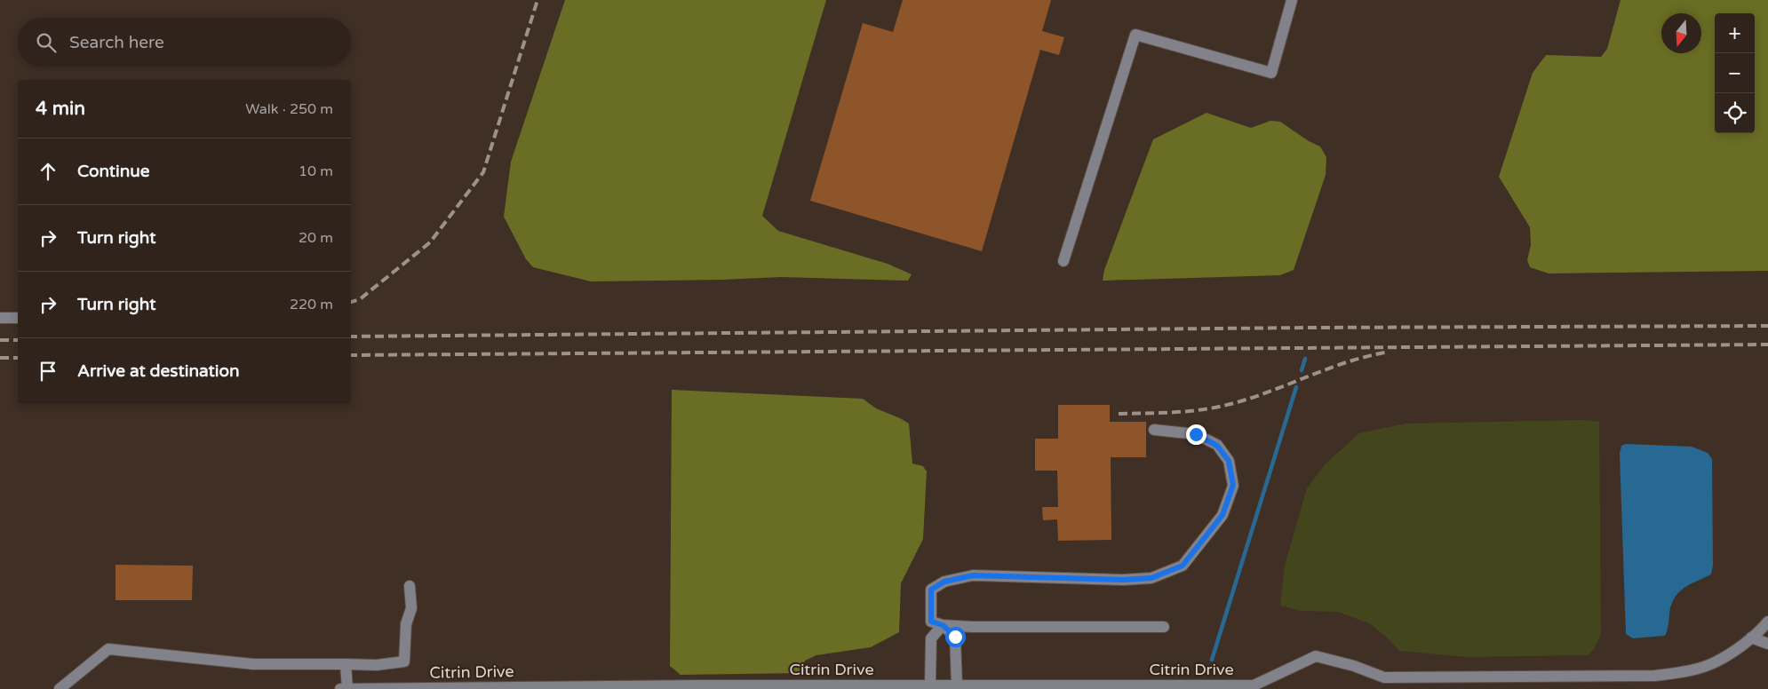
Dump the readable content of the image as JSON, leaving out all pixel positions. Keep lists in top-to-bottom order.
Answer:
{
  "streets": {
    "street": ["Citrin Drive"]
  },
  "north": "bottom",
  "page": {
    "map_buttons": ["+", "−"],
    "search": "Search here",
    "heading": ["4 min", "Walk · 250 m"],
    "list": [
      ["Continue", "10 m"],
      ["Turn right", "20 m"],
      ["Turn right", "220 m"],
      "Arrive at destination"
    ]
  }
}
